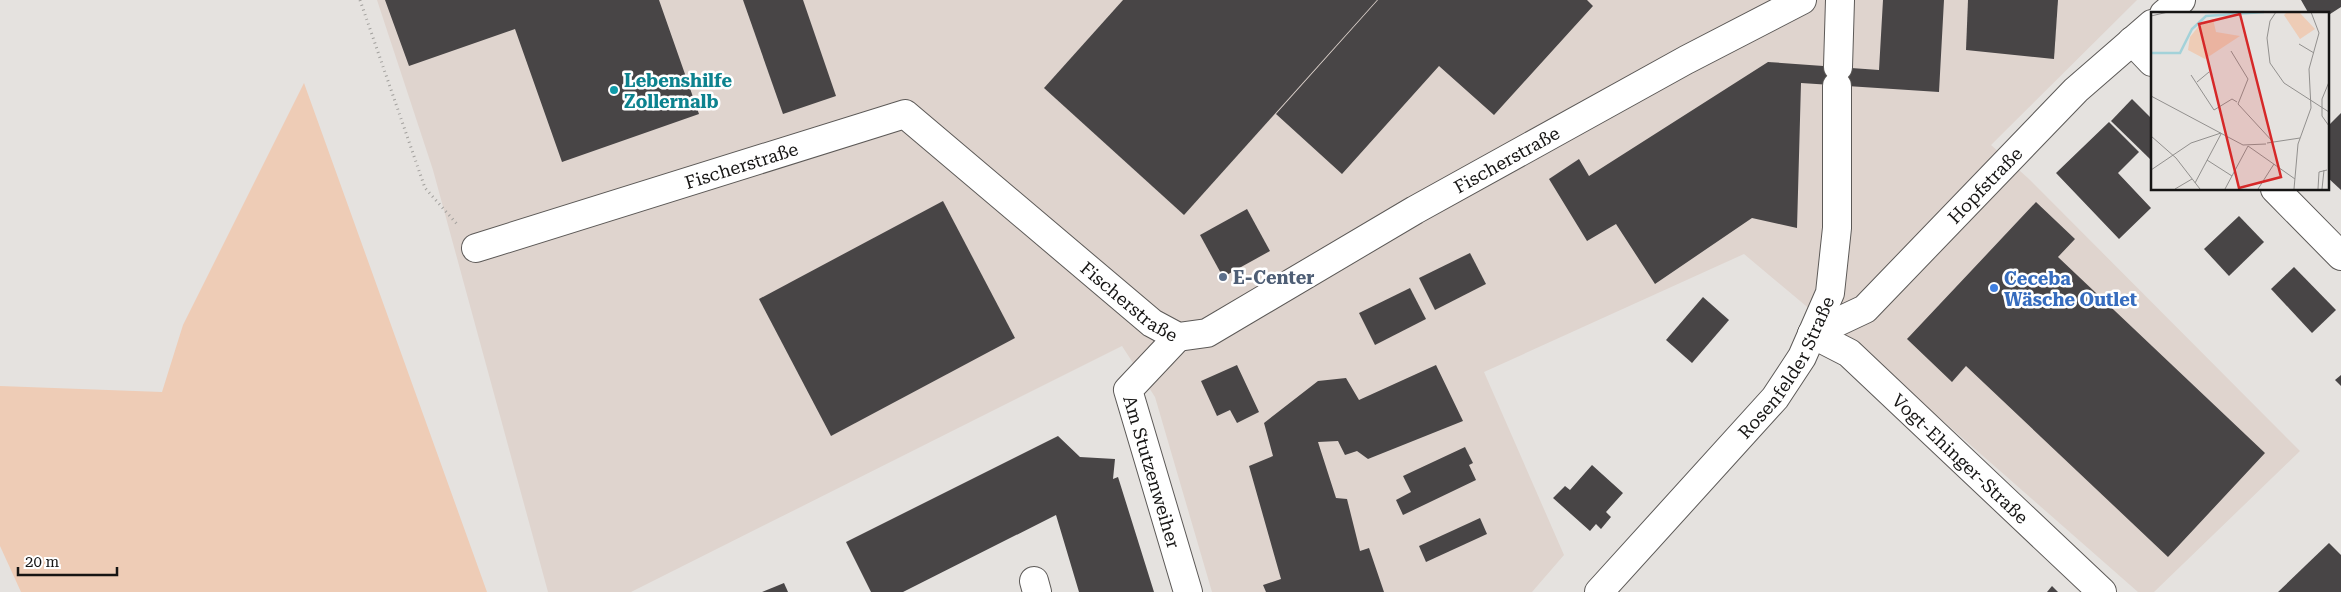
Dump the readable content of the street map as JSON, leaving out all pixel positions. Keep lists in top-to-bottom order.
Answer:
{
  "streets": {
    "street": [
      "Fischerstraße",
      "Hopfstraße",
      "Rosenfelder Straße",
      "Vogt-Ehinger-Straße",
      "Am Stutzenweiher"
    ]
  },
  "crossings": [
    ["Fischerstraße", "Am Stutzenweiher"],
    ["Hopfstraße", "Rosenfelder Straße"],
    ["Hopfstraße", "Vogt-Ehinger-Straße"],
    ["Rosenfelder Straße", "Vogt-Ehinger-Straße"]
  ],
  "places": ["Lebenshilfe Zollernalb", "E-Center", "Ceceba Wäsche Outlet"],
  "scale_bar": "20 m"
}
